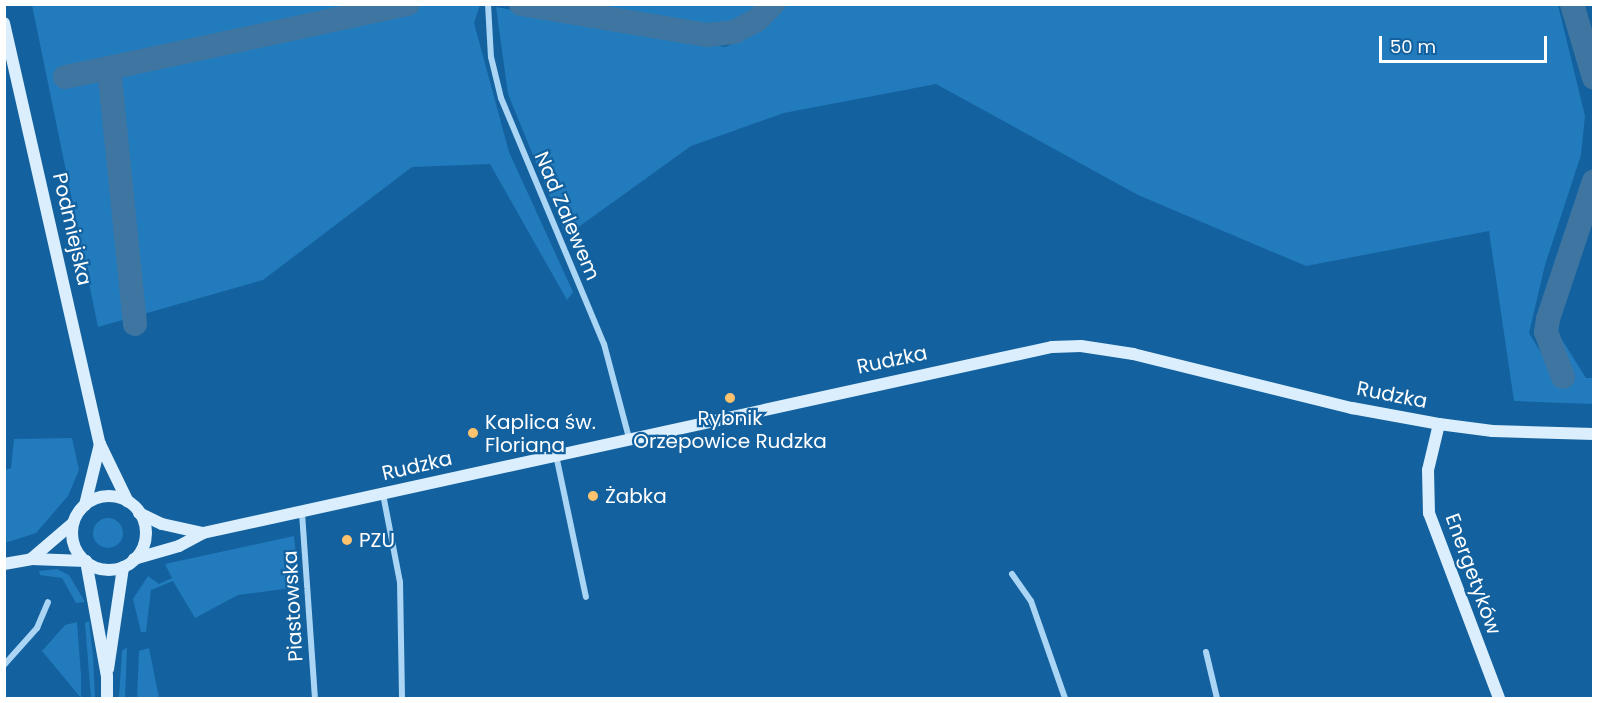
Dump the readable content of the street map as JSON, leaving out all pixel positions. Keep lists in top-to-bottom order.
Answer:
{
  "streets": {
    "main road": ["Podmiejska", "Rudzka", "Energetyków"],
    "street": ["Nad Zalewem", "Piastowska"]
  },
  "crossings": [
    ["Nad Zalewem", "Rudzka"],
    ["Podmiejska", "Rudzka"],
    ["Rudzka", "Energetyków"],
    ["Rudzka", "Piastowska"]
  ],
  "places": [
    "Rybnik Orzepowice Rudzka",
    "Kaplica św. Floriana",
    "Żabka",
    "PZU"
  ],
  "scale_bar": "50 m"
}
